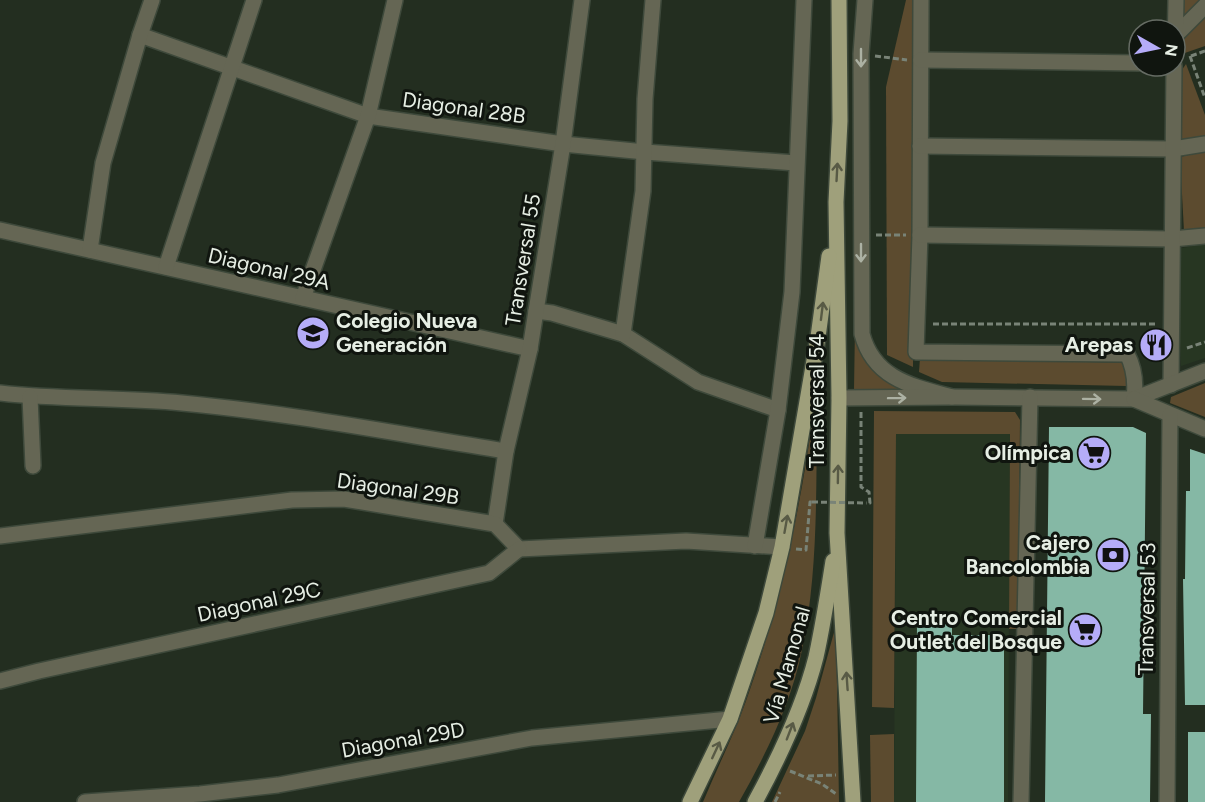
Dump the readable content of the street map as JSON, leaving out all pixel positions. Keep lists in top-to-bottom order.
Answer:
{
  "streets": {
    "main road": ["Transversal 54", "Vía Mamonal"],
    "street": [
      "Diagonal 28B",
      "Transversal 55",
      "Diagonal 29A",
      "Diagonal 29B",
      "Diagonal 29C",
      "Transversal 53",
      "Diagonal 29D"
    ]
  },
  "crossings": [
    ["Diagonal 28B", "Transversal 55"],
    ["Diagonal 28B", "Transversal 54"],
    ["Transversal 55", "Diagonal 29A"],
    ["Transversal 55", "Diagonal 29B"],
    ["Transversal 54", "Vía Mamonal"]
  ],
  "places": {
    "school or university": ["Colegio Nueva Generación"],
    "restaurant": ["Arepas"],
    "supermarket": ["Olímpica", "Centro Comercial Outlet del Bosque"],
    "bank": ["Cajero Bancolombia"]
  },
  "north": "right"
}
